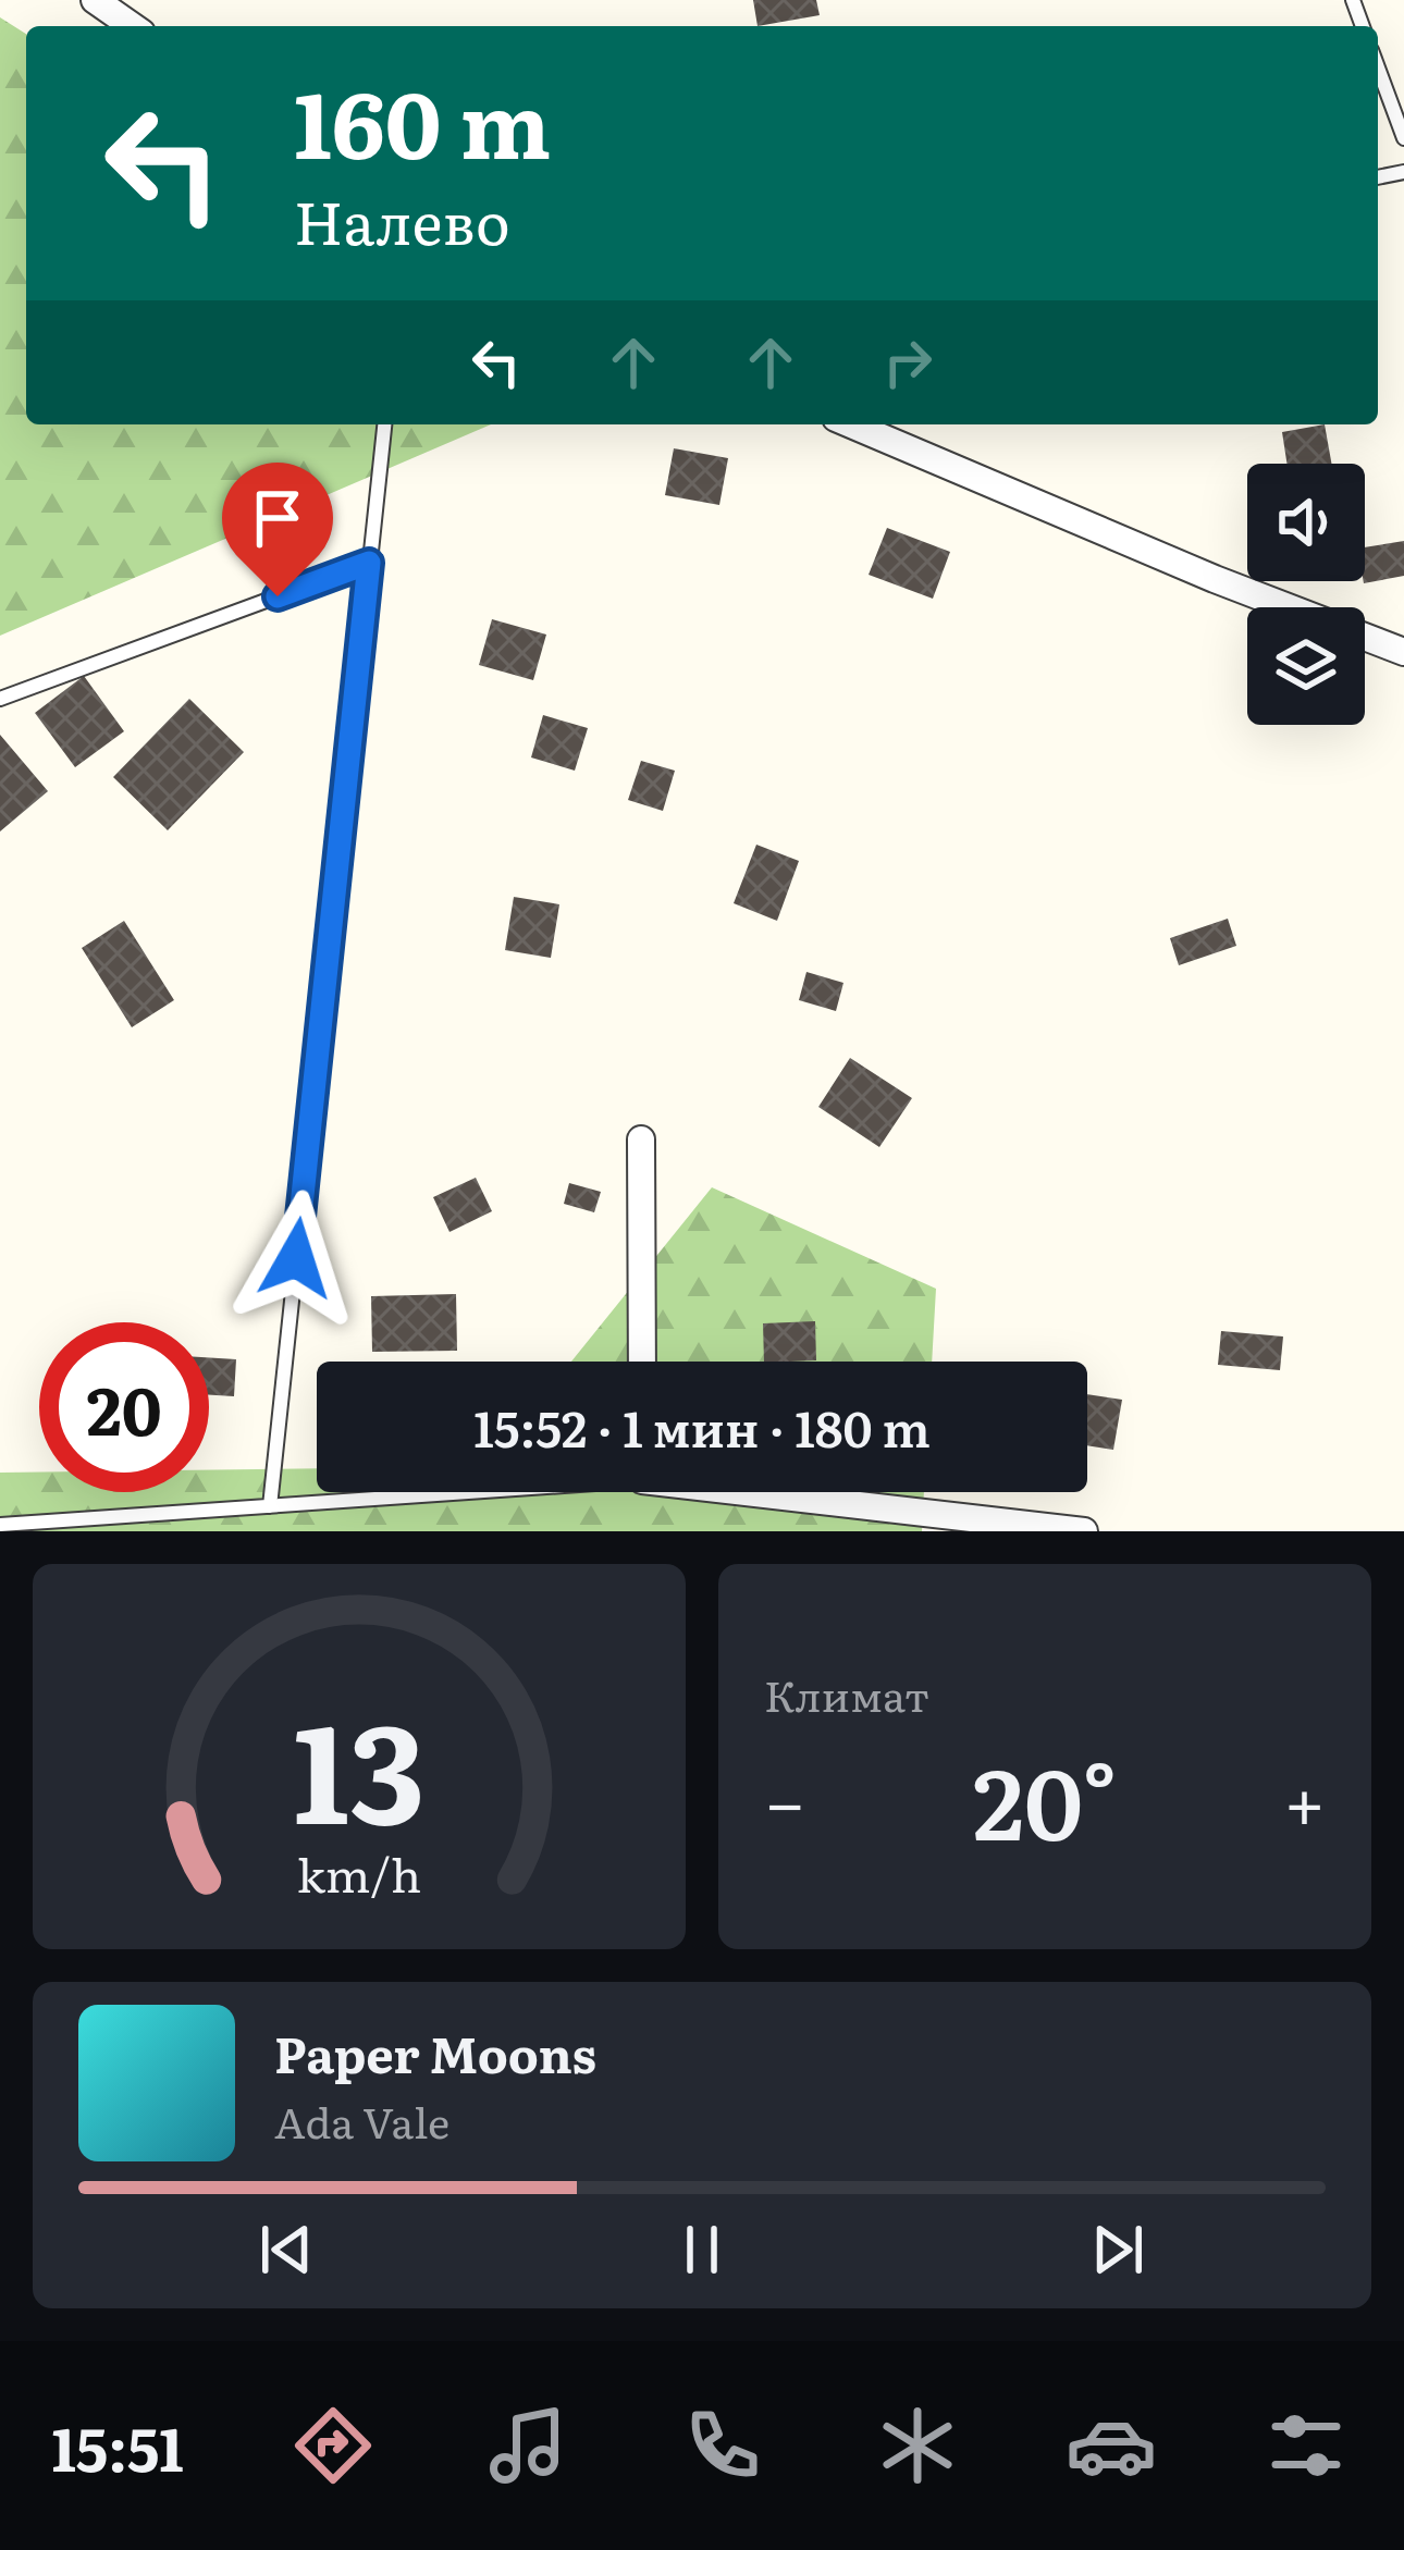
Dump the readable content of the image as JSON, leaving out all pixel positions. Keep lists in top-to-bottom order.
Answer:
{
  "page": {
    "turn": ["160 m", "Налево"],
    "limit": "20",
    "trip": "15:52 · 1 мин · 180 m",
    "tile": "Климат",
    "heat": ["−", "20°", "+"],
    "song": ["Paper Moons", "Ada Vale"],
    "tabs": "15:51",
    "gauge": ["13", "km/h"]
  }
}
